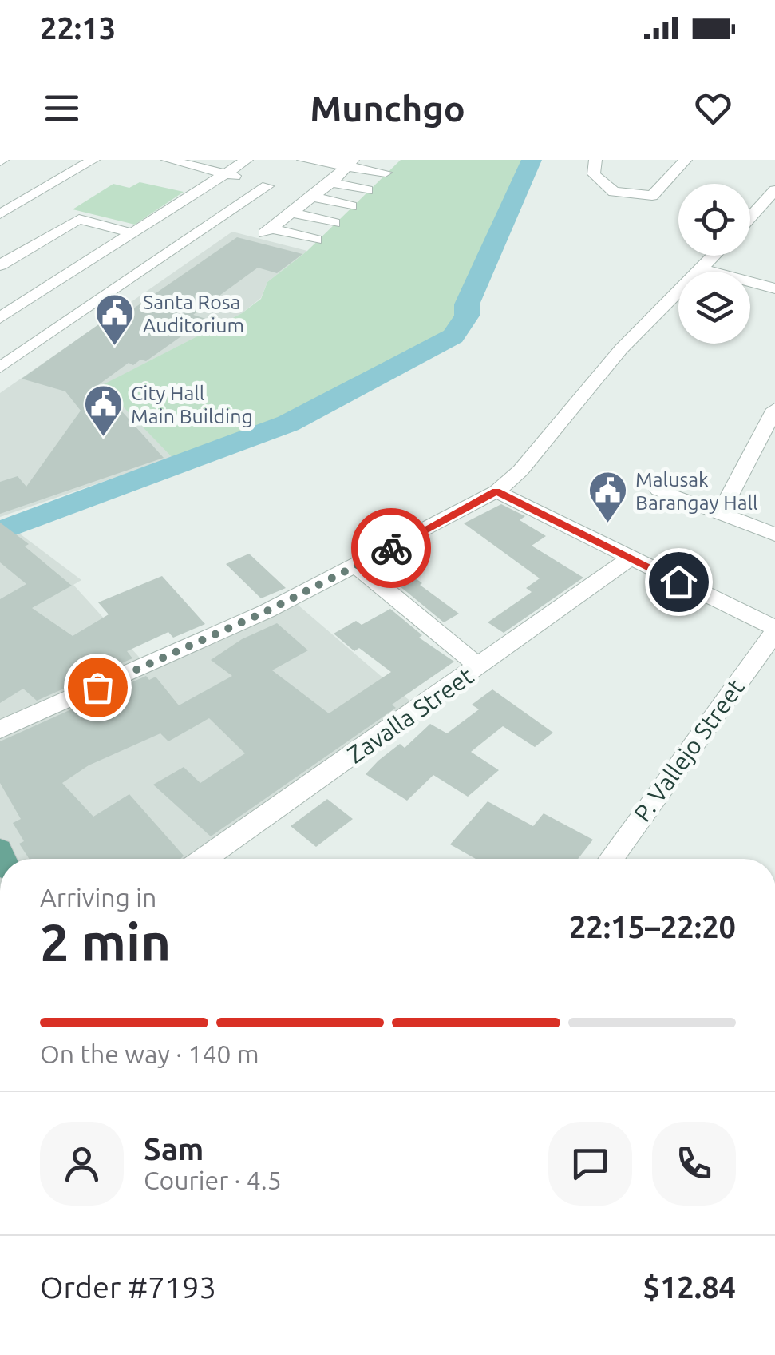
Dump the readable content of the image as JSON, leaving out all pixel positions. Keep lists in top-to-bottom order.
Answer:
{
  "streets": {
    "street": ["Zavalla Street", "P. Vallejo Street"]
  },
  "places": {
    "public building": ["Santa Rosa Auditorium", "City Hall Main Building", "Malusak Barangay Hall"]
  },
  "page": {
    "status": "22:13",
    "header": "Munchgo",
    "heading": ["2 min", "Arriving in", "22:15–22:20"],
    "panel": [
      "Sam",
      "Courier · 4.5",
      "Order #7193",
      "$12.84"
    ],
    "bar": "On the way · 140 m"
  }
}
